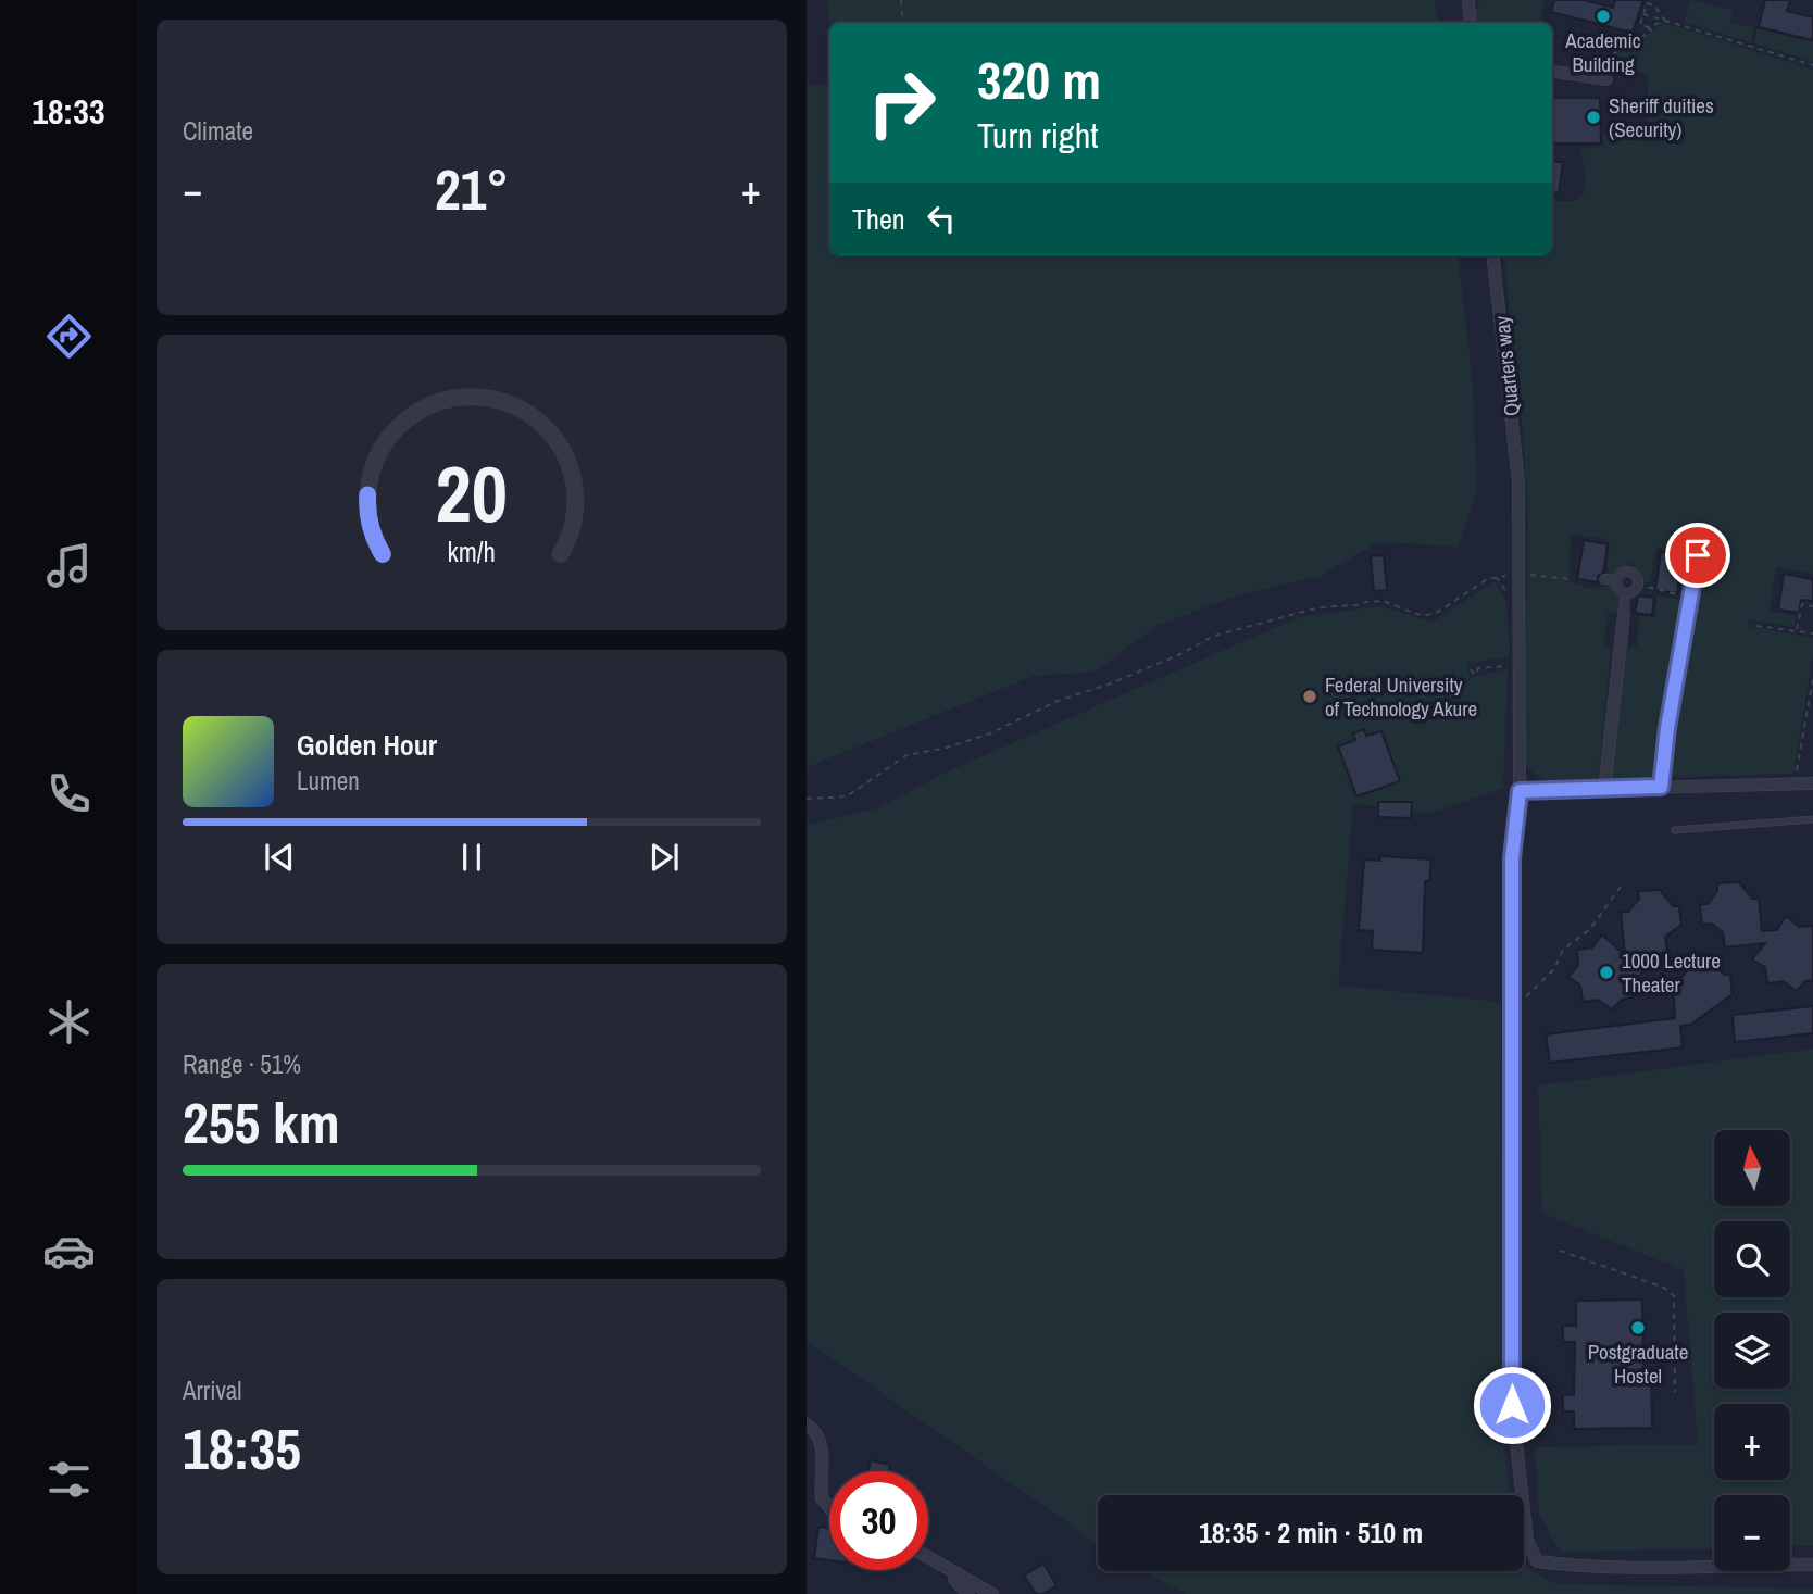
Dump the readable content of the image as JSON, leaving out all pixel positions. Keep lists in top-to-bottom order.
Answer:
{
  "streets": {
    "street": ["Quarters way"]
  },
  "places": [
    "Academic Building",
    "Sheriff duities (Security)",
    "Federal University of Technology Akure",
    "1000 Lecture Theater",
    "Postgraduate Hostel"
  ],
  "north": "top",
  "page": {
    "tabs": "18:33",
    "tile": [
      "Climate",
      ["Range · 51%", "255 km"],
      ["Arrival", "18:35"]
    ],
    "turn": ["320 m", "Turn right"],
    "heat": ["−", "21°", "+"],
    "then": "Then",
    "song": ["Golden Hour", "Lumen"],
    "map_buttons": ["+", "−"],
    "limit": "30",
    "trip": "18:35 · 2 min · 510 m",
    "gauge": ["20", "km/h"]
  }
}
